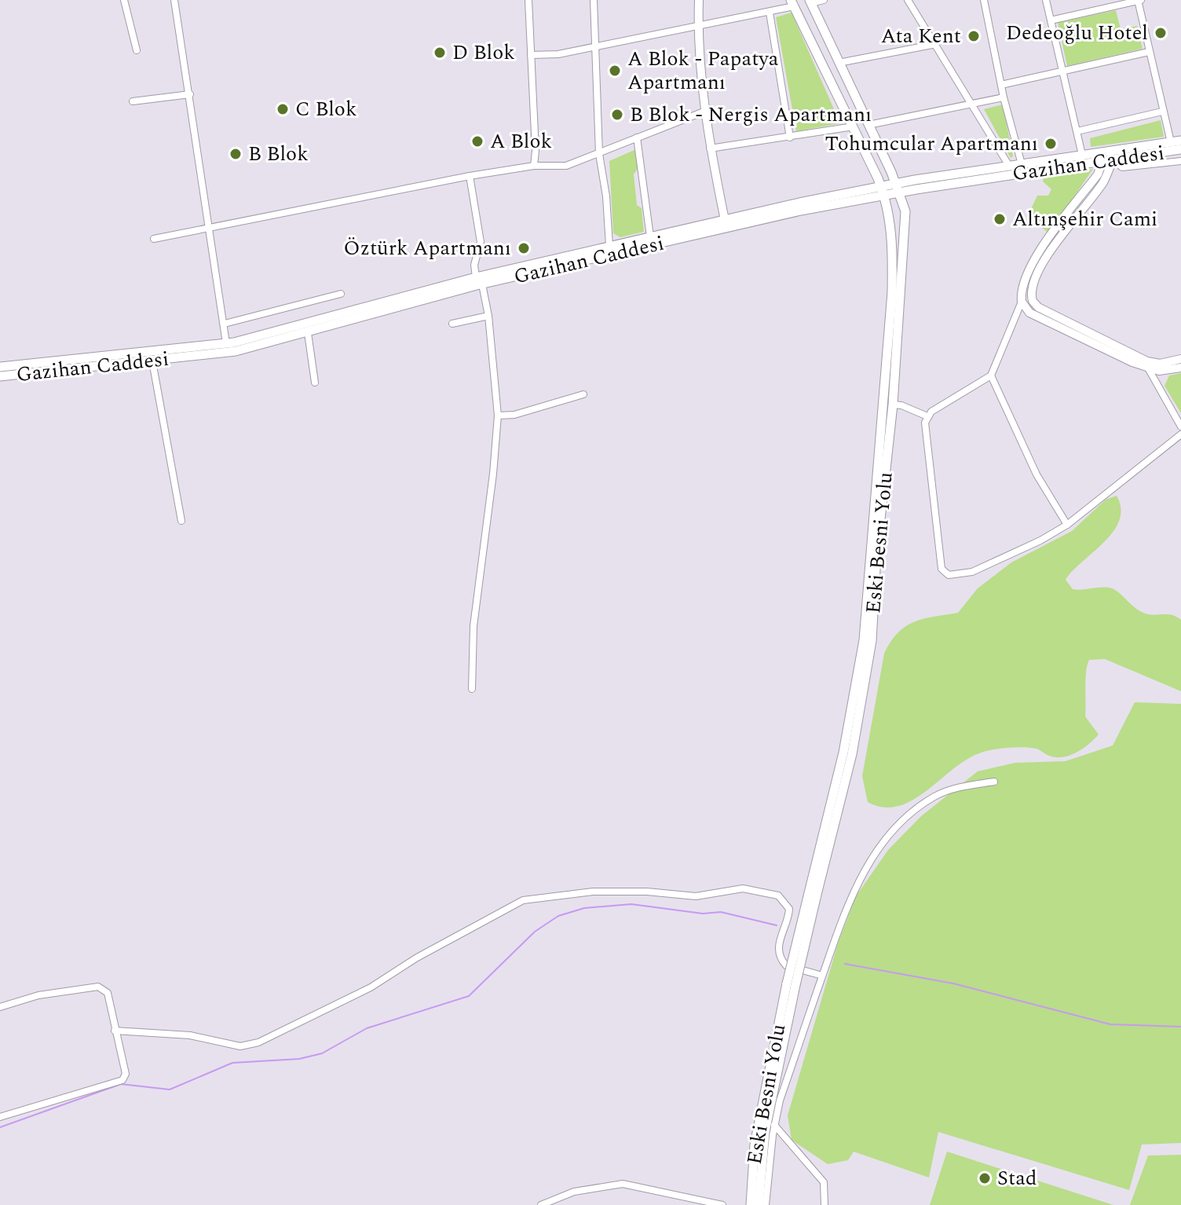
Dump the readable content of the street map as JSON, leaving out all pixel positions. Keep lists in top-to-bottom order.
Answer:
{
  "streets": {
    "main road": ["Gazihan Caddesi", "Eski Besni Yolu"]
  },
  "crossings": [
    ["Gazihan Caddesi", "Eski Besni Yolu"]
  ],
  "places": [
    "Dedeoğlu Hotel",
    "Ata Kent",
    "D Blok",
    "A Blok - Papatya Apartmanı",
    "C Blok",
    "B Blok - Nergis Apartmanı",
    "A Blok",
    "Tohumcular Apartmanı",
    "B Blok",
    "Altınşehir Cami",
    "Öztürk Apartmanı",
    "Stad"
  ]
}
